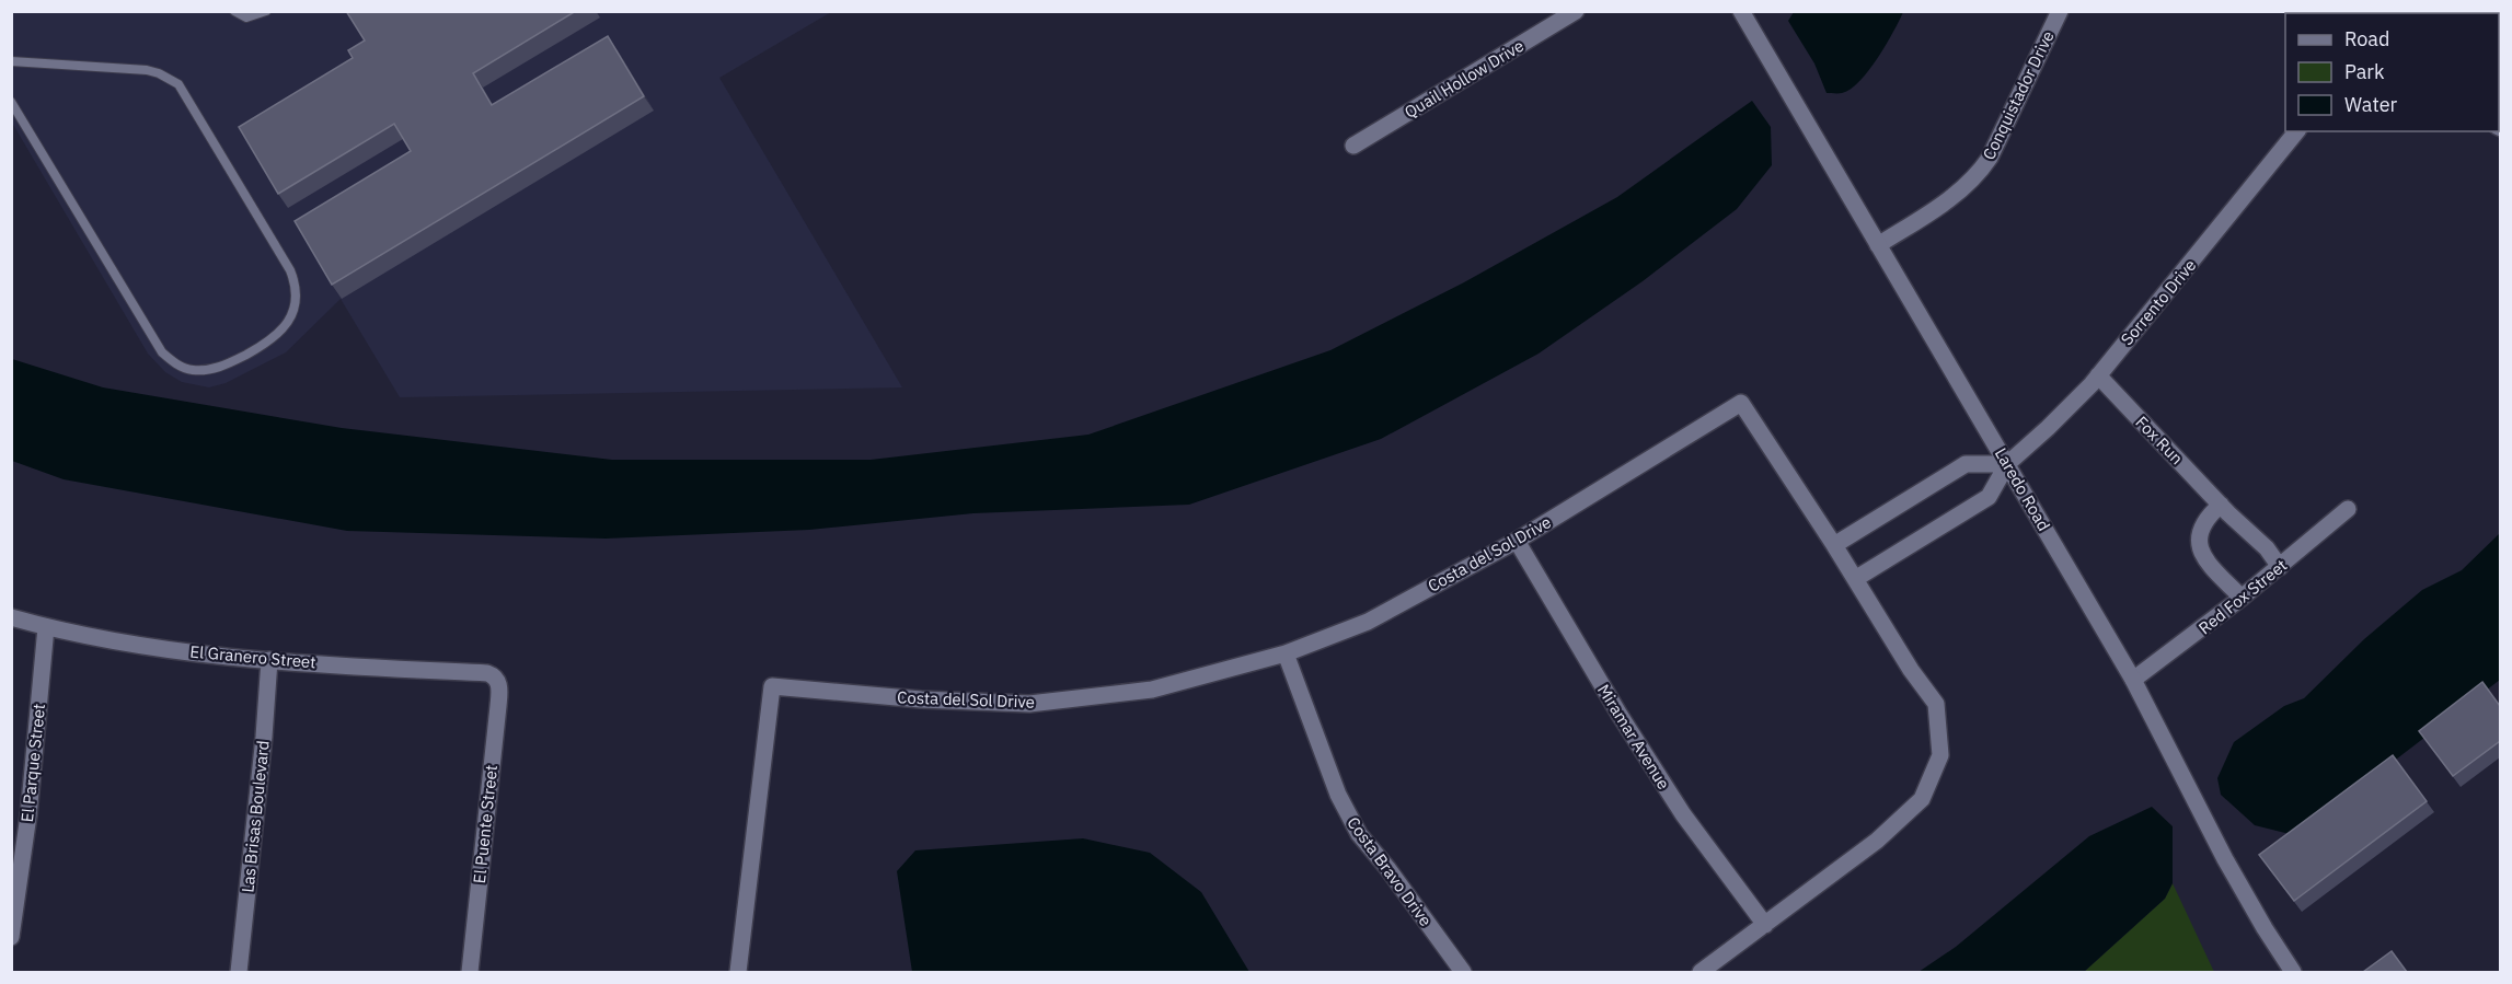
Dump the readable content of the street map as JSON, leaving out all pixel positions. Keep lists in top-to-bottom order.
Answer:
{
  "streets": {
    "street": [
      "Quail Hollow Drive",
      "Conquistador Drive",
      "Sorrento Drive",
      "Fox Run",
      "Laredo Road",
      "Costa del Sol Drive",
      "Red Fox Street",
      "El Granero Street",
      "Miramar Avenue",
      "El Parque Street",
      "Las Brisas Boulevard",
      "El Puente Street",
      "Costa Bravo Drive"
    ]
  },
  "crossings": [
    ["Conquistador Drive", "Laredo Road"],
    ["Sorrento Drive", "Fox Run"],
    ["Sorrento Drive", "Laredo Road"],
    ["Sorrento Drive", "Costa del Sol Drive"],
    ["Fox Run", "Red Fox Street"],
    ["Laredo Road", "Red Fox Street"],
    ["Costa del Sol Drive", "Miramar Avenue"],
    ["Costa del Sol Drive", "Costa Bravo Drive"],
    ["El Granero Street", "El Parque Street"],
    ["El Granero Street", "Las Brisas Boulevard"],
    ["El Granero Street", "El Puente Street"]
  ],
  "legend": ["Road", "Park", "Water"]
}
